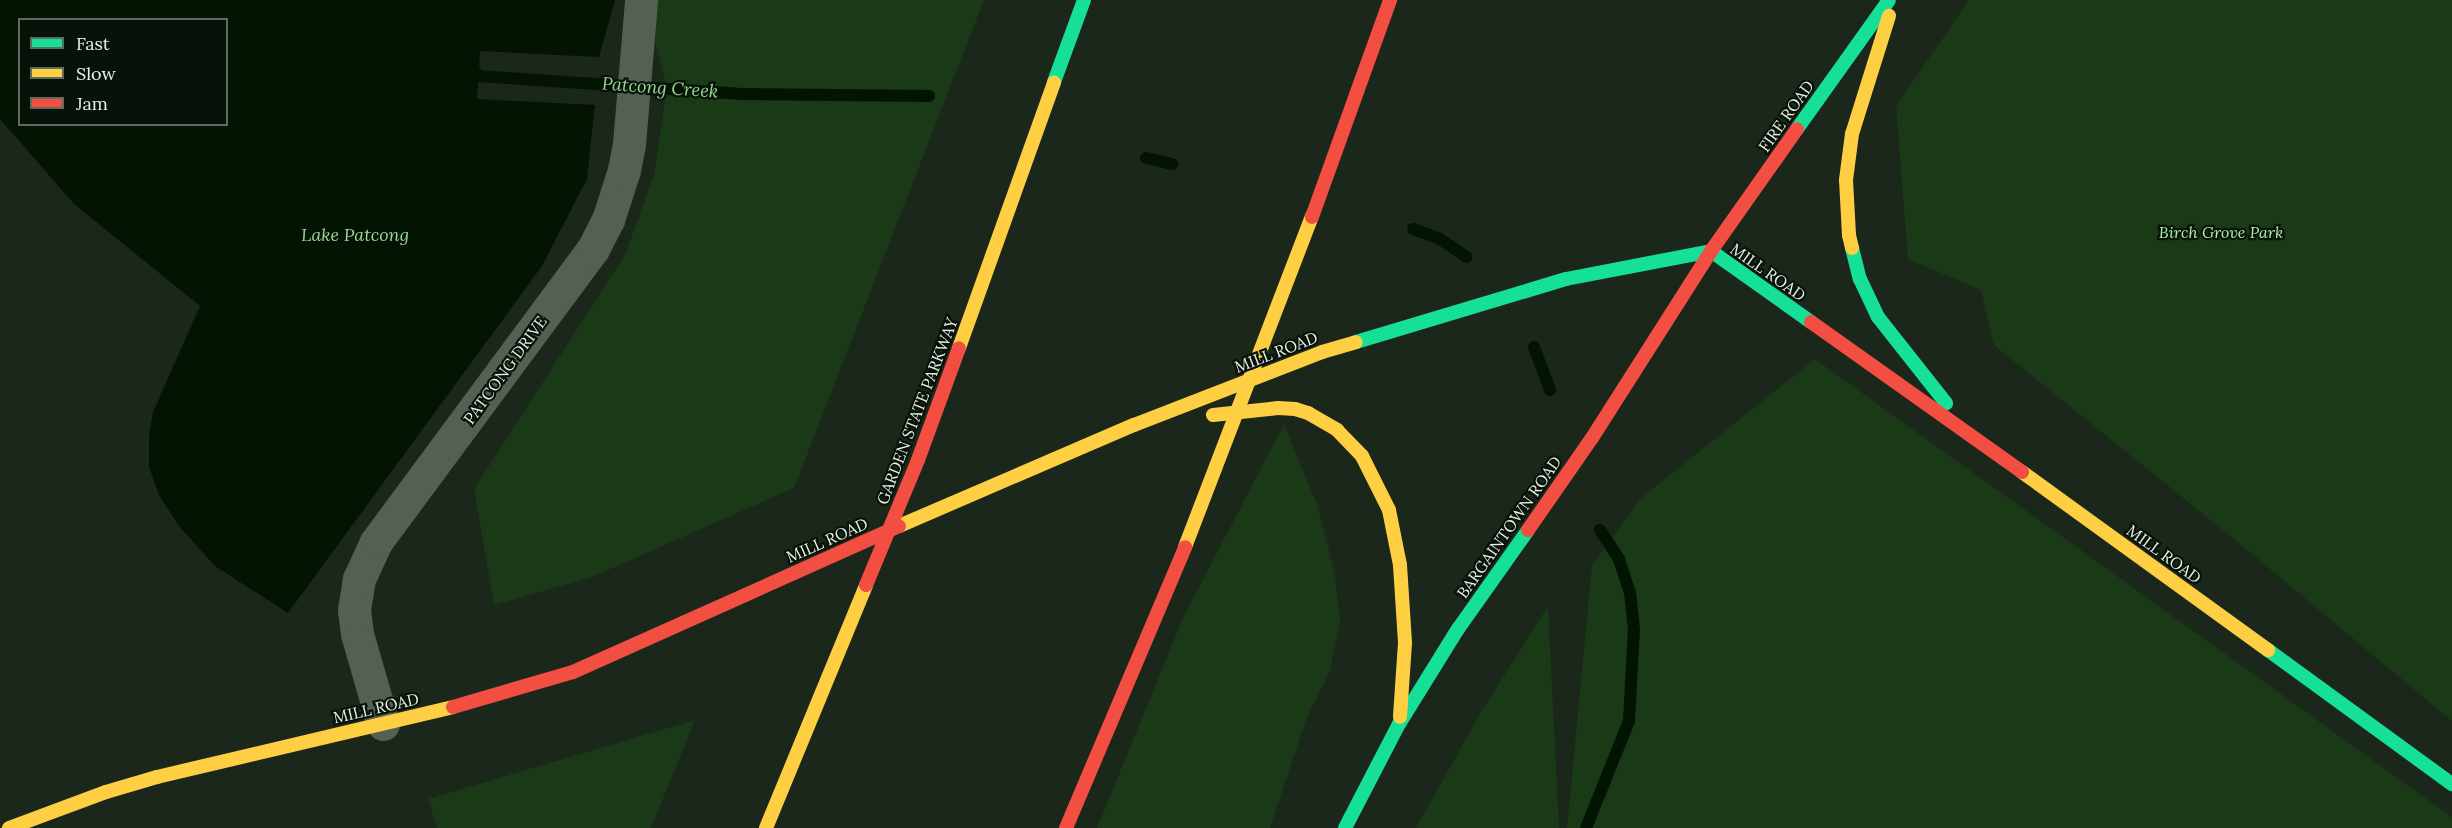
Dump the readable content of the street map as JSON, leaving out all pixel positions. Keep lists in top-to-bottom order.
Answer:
{
  "streets": {
    "main road": [
      "FIRE ROAD",
      "MILL ROAD",
      "GARDEN STATE PARKWAY",
      "BARGAINTOWN ROAD"
    ],
    "street": ["PATCONG DRIVE"]
  },
  "crossings": [
    ["FIRE ROAD", "MILL ROAD"],
    ["FIRE ROAD", "BARGAINTOWN ROAD"],
    ["MILL ROAD", "PATCONG DRIVE"],
    ["MILL ROAD", "BARGAINTOWN ROAD"]
  ],
  "water": ["Patcong Creek", "Lake Patcong"],
  "parks": ["Birch Grove Park"],
  "legend": ["Fast", "Slow", "Jam"]
}
